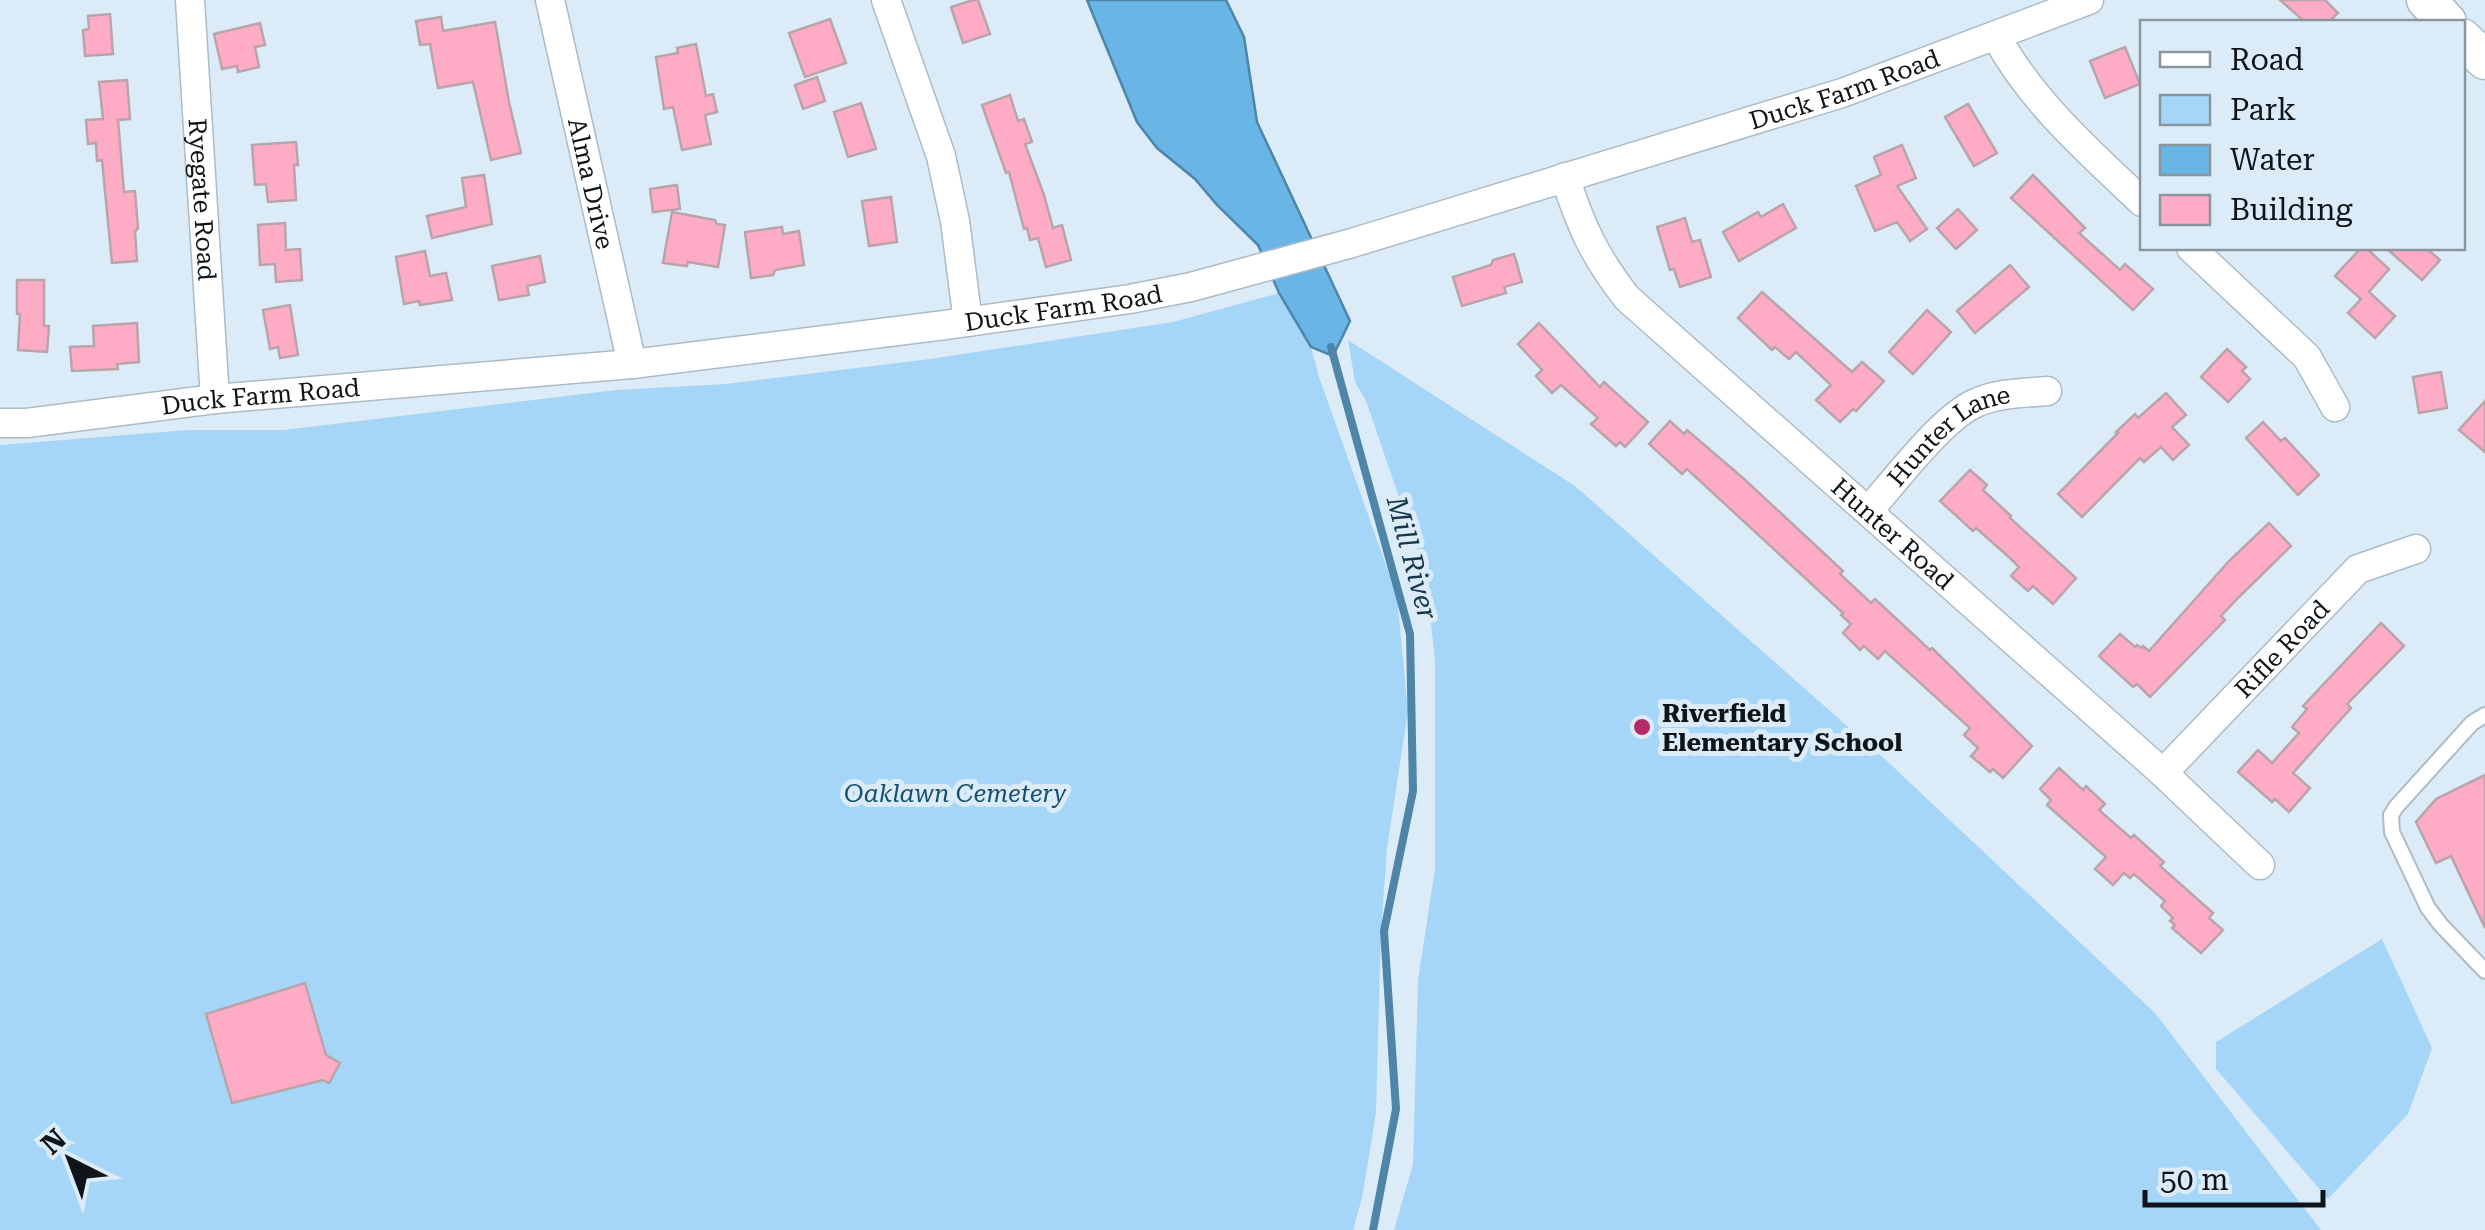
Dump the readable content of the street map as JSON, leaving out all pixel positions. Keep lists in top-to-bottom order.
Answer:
{
  "streets": {
    "street": [
      "Duck Farm Road",
      "Alma Drive",
      "Ryegate Road",
      "Hunter Lane",
      "Hunter Road",
      "Rifle Road"
    ]
  },
  "crossings": [
    ["Duck Farm Road", "Alma Drive"],
    ["Duck Farm Road", "Ryegate Road"],
    ["Duck Farm Road", "Hunter Road"],
    ["Hunter Lane", "Hunter Road"],
    ["Hunter Road", "Rifle Road"]
  ],
  "water": ["Mill River"],
  "parks": ["Oaklawn Cemetery"],
  "places": ["Riverfield Elementary School"],
  "legend": [
    "Road",
    "Park",
    "Water",
    "Building"
  ],
  "scale_bar": "50 m",
  "north": "top left"
}
